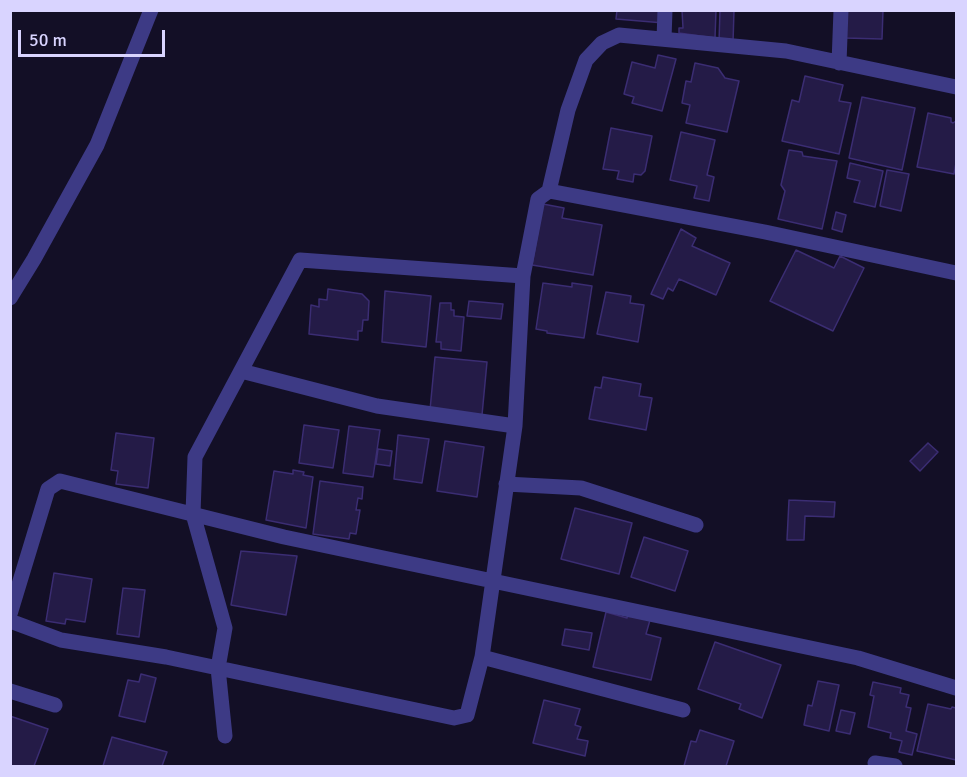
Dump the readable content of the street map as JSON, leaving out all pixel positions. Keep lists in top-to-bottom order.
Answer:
{
  "scale_bar": "50 m"
}
